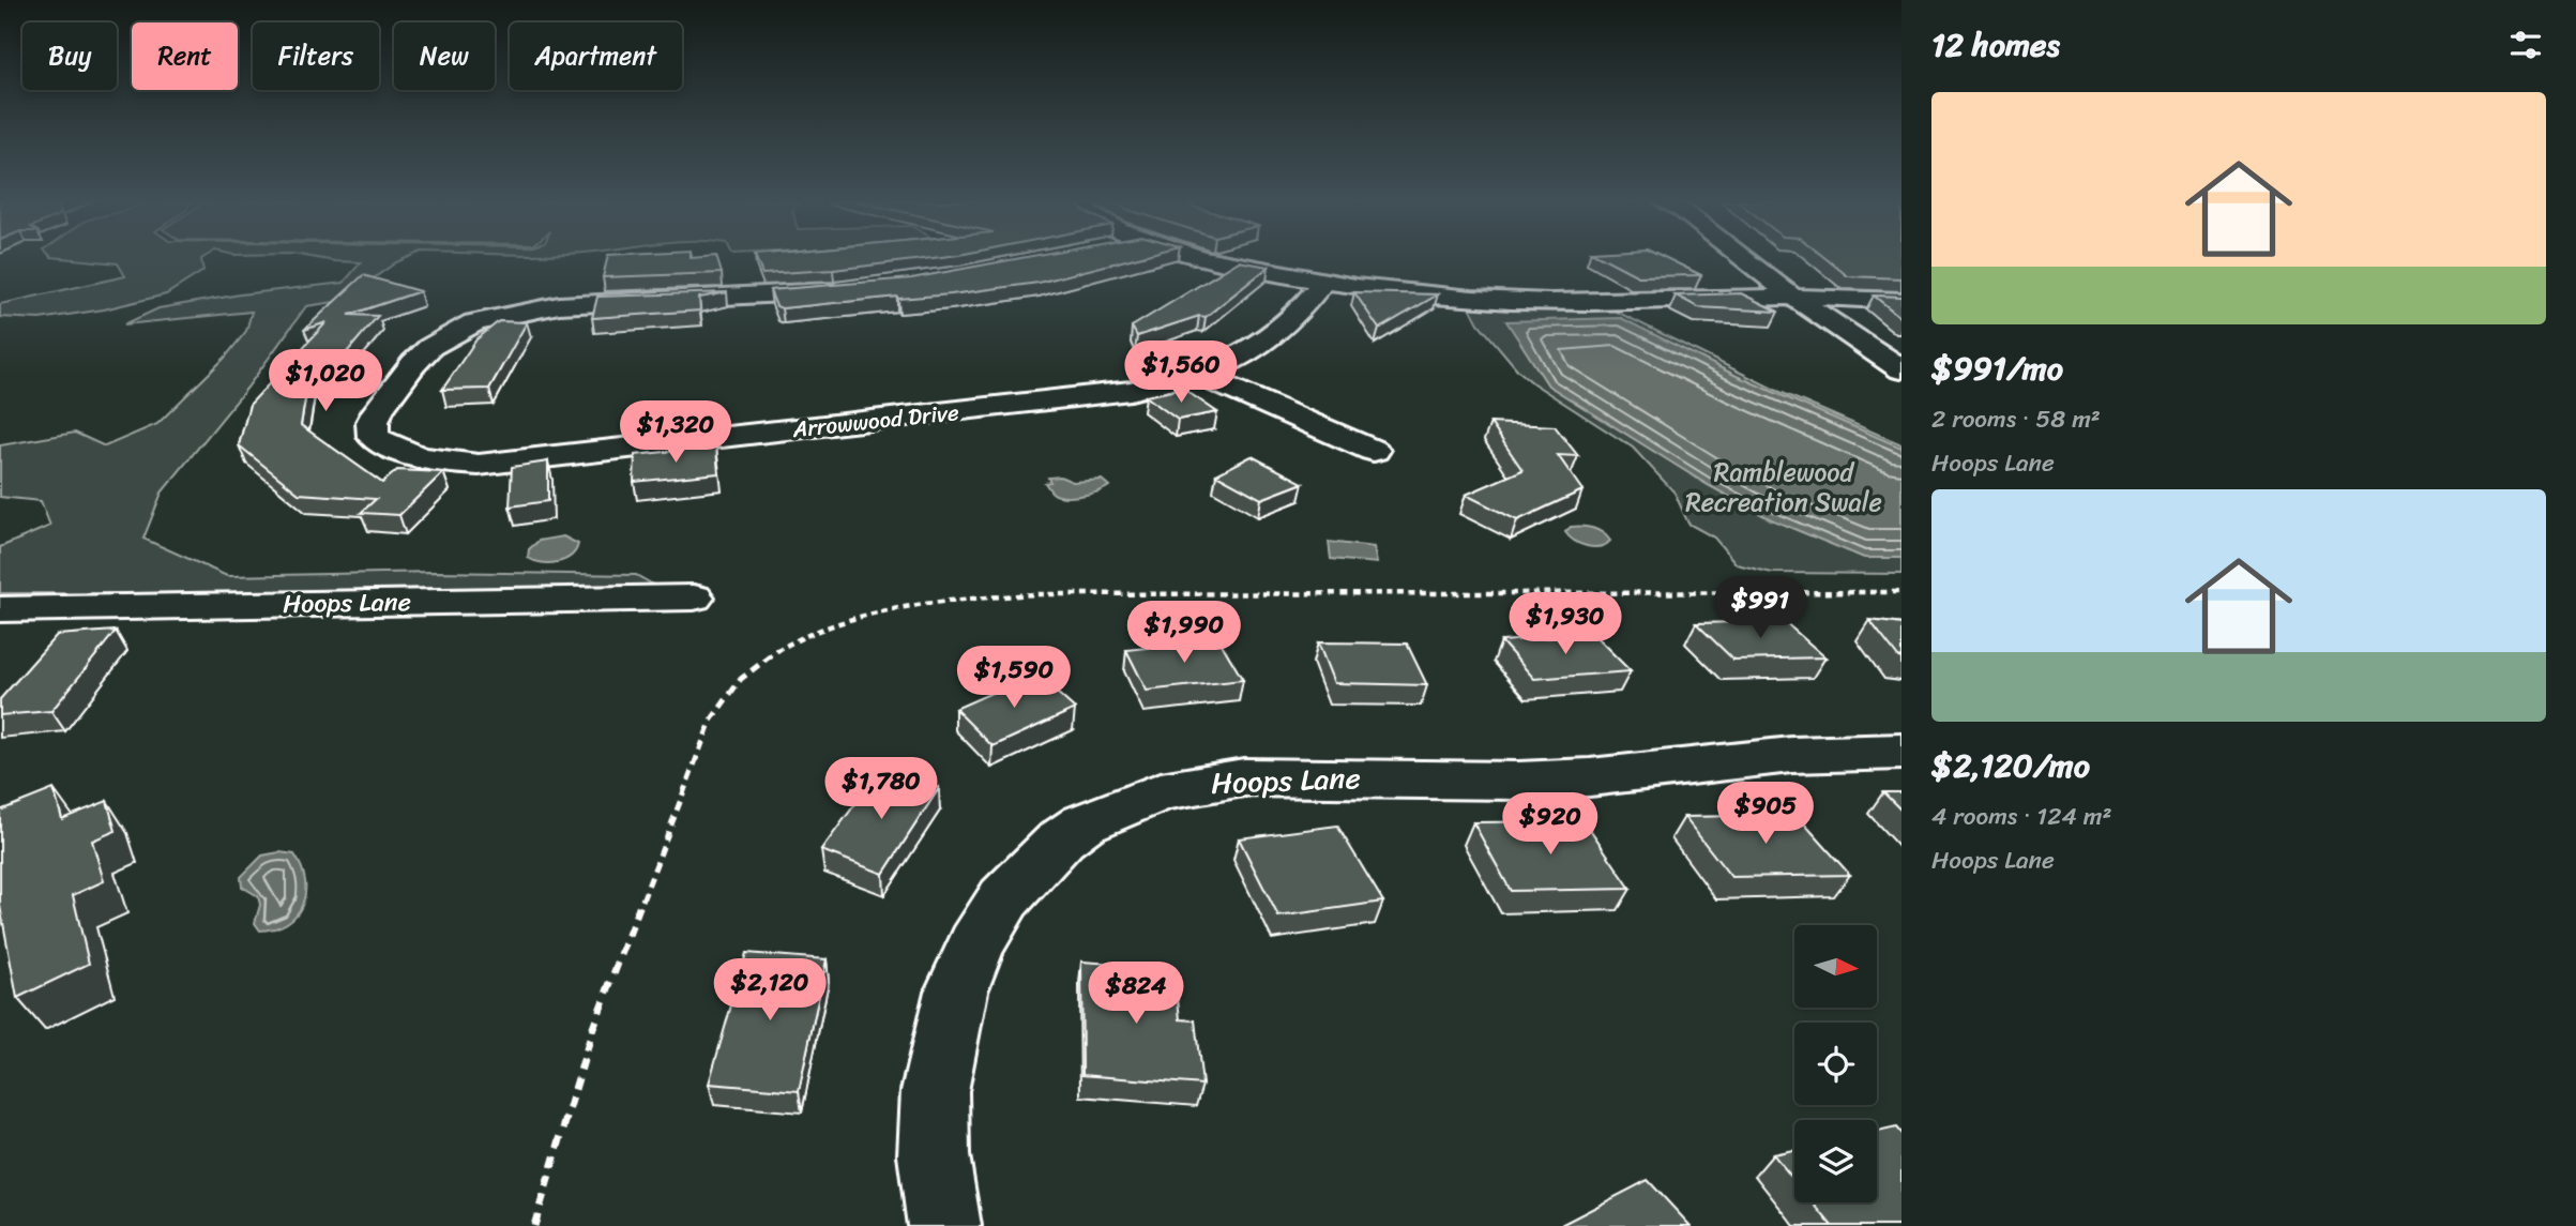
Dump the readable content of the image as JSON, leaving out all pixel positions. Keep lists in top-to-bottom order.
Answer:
{
  "streets": {
    "street": ["Arrowwood Drive", "Hoops Lane"]
  },
  "parks": ["Ramblewood Recreation Swale"],
  "north": "right",
  "page": {
    "heading": "12 homes",
    "chip": [
      "Buy",
      "Rent",
      "Filters",
      "New",
      "Apartment"
    ],
    "list": [
      {
        "name": "$991/mo",
        "note": "2 rooms · 58 m² · Hoops Lane"
      },
      {
        "name": "$2,120/mo",
        "note": "4 rooms · 124 m² · Hoops Lane"
      }
    ],
    "price": [
      "$1,560",
      "$1,020",
      "$1,320",
      "$991",
      "$1,930",
      "$1,990",
      "$1,590",
      "$1,780",
      "$905",
      "$920",
      "$2,120",
      "$824"
    ]
  }
}
